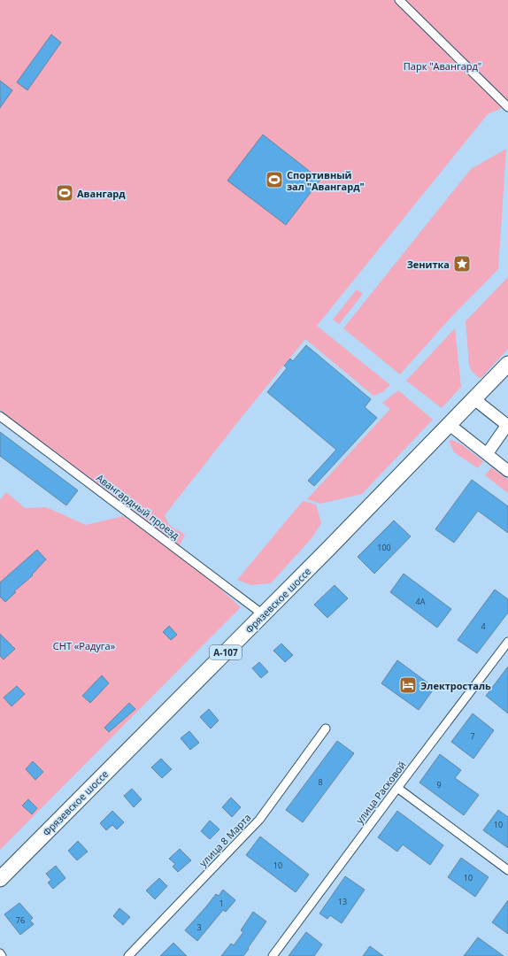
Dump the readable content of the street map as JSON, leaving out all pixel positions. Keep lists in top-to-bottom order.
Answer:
{
  "streets": {
    "highway": ["Фрязевское шоссе", "А-107"],
    "street": ["Авангардный проезд", "улица Расковой", "улица 8 Марта"]
  },
  "crossings": [
    ["Авангардный проезд", "Фрязевское шоссе"]
  ],
  "parks": ["Парк \"Авангард\"", "СНТ «Радуга»"],
  "places": {
    "sports": ["Спортивный зал \"Авангард\"", "Авангард"],
    "place": ["Зенитка"],
    "hotel": ["Электросталь"]
  },
  "house_numbers": [
    "100",
    "4А",
    "4",
    "7",
    "8",
    "9",
    "10",
    "10",
    "10",
    "13",
    "1",
    "76",
    "3"
  ]
}
